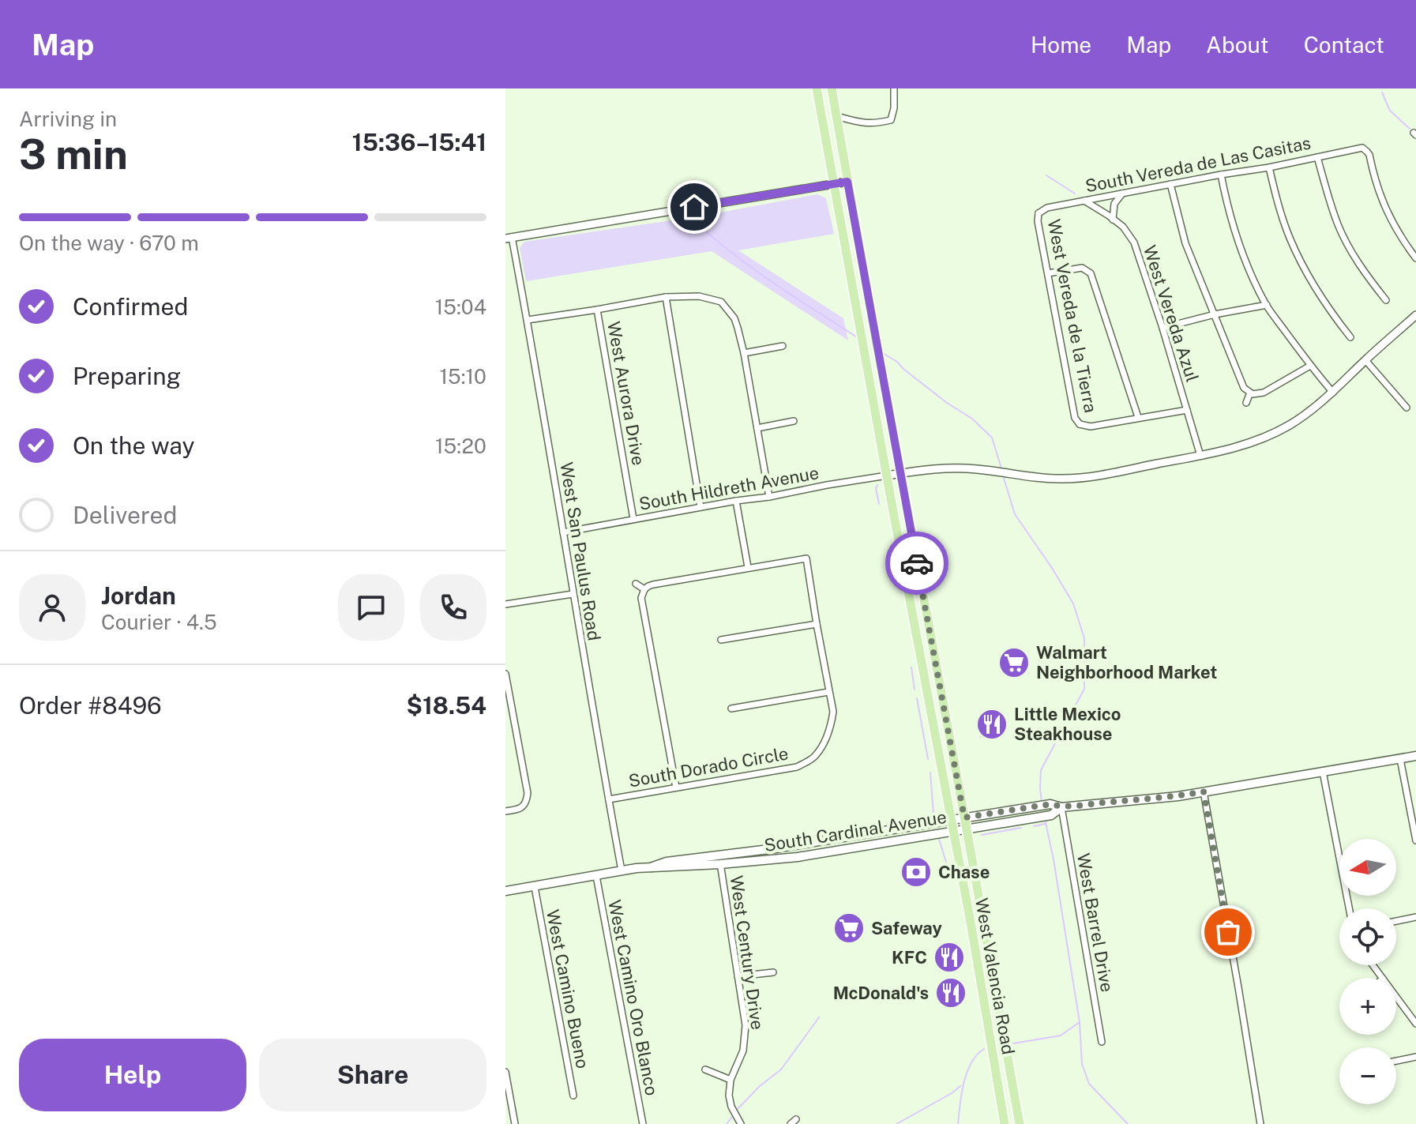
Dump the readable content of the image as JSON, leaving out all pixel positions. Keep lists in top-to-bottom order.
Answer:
{
  "streets": {
    "main road": ["South Cardinal Avenue", "West Valencia Road"],
    "street": [
      "South Vereda de Las Casitas",
      "West Vereda Azul",
      "West Vereda de la Tierra",
      "West Aurora Drive",
      "South Hildreth Avenue",
      "West San Paulus Road",
      "South Dorado Circle",
      "West Barrel Drive",
      "West Century Drive",
      "West Camino Bueno",
      "West Camino Oro Blanco"
    ]
  },
  "crossings": [
    ["South Vereda de Las Casitas", "West Vereda Azul"],
    ["South Vereda de Las Casitas", "West Vereda de la Tierra"],
    ["West Vereda Azul", "South Hildreth Avenue"],
    ["West Aurora Drive", "South Hildreth Avenue"],
    ["South Hildreth Avenue", "West San Paulus Road"],
    ["South Hildreth Avenue", "West Valencia Road"],
    ["West San Paulus Road", "South Dorado Circle"],
    ["West San Paulus Road", "South Cardinal Avenue"],
    ["South Cardinal Avenue", "West Barrel Drive"],
    ["South Cardinal Avenue", "West Century Drive"],
    ["South Cardinal Avenue", "West Valencia Road"],
    ["South Cardinal Avenue", "West Camino Bueno"],
    ["South Cardinal Avenue", "West Camino Oro Blanco"]
  ],
  "places": {
    "supermarket": ["Walmart Neighborhood Market", "Safeway"],
    "restaurant": ["Little Mexico Steakhouse", "KFC", "McDonald's"],
    "bank": ["Chase"]
  },
  "north": "left",
  "page": {
    "header": "Map",
    "nav": [
      "Home",
      "Map",
      "About",
      "Contact"
    ],
    "heading": ["3 min", "Arriving in", "15:36–15:41"],
    "panel": [
      "Jordan",
      "Courier · 4.5",
      "Order #8496",
      "$18.54"
    ],
    "bar": "On the way · 670 m",
    "list": [
      ["Confirmed", "15:04"],
      ["Preparing", "15:10"],
      ["On the way", "15:20"],
      "Delivered"
    ],
    "map_buttons": ["+", "−"],
    "buttons": ["Help", "Share"]
  }
}
